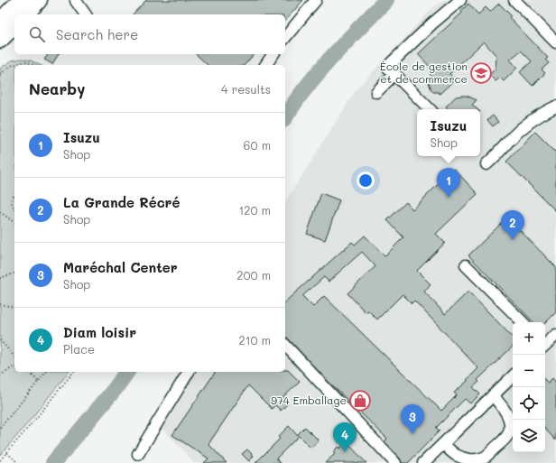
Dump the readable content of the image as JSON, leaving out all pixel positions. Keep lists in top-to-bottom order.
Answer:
{
  "places": {
    "school or university": ["École de gestion et de commerce"],
    "shop": ["974 Emballage"]
  },
  "page": {
    "search": "Search here",
    "heading": ["Nearby", "4 results"],
    "popup": ["Isuzu", "Shop"],
    "list": [
      {
        "mark": "1",
        "name": "Isuzu",
        "note": "Shop",
        "value": "60 m"
      },
      {
        "mark": "2",
        "name": "La Grande Récré",
        "note": "Shop",
        "value": "120 m"
      },
      {
        "mark": "3",
        "name": "Maréchal Center",
        "note": "Shop",
        "value": "200 m"
      },
      {
        "mark": "4",
        "name": "Diam loisir",
        "note": "Place",
        "value": "210 m"
      }
    ],
    "pins": [
      "1",
      "2",
      "3",
      "4"
    ],
    "map_buttons": ["+", "−"]
  }
}
